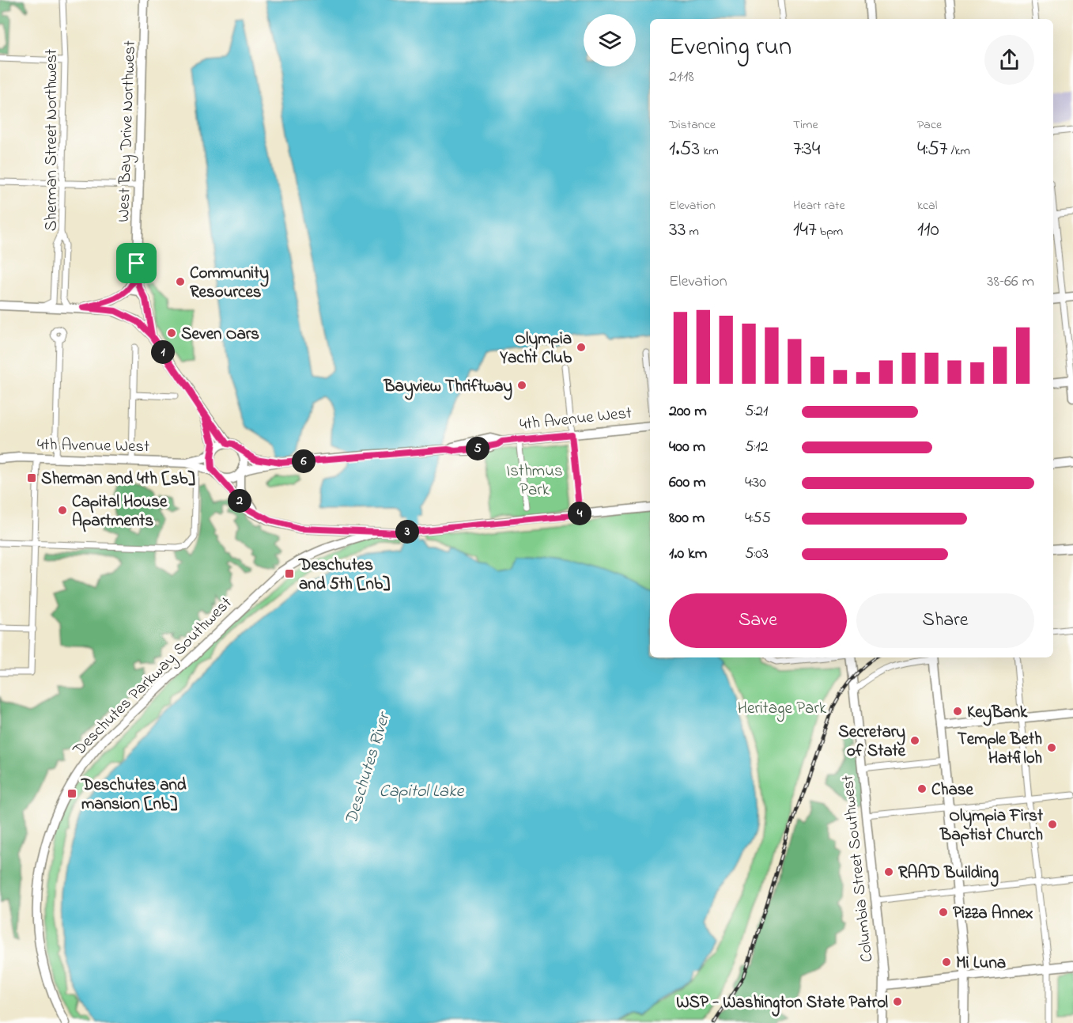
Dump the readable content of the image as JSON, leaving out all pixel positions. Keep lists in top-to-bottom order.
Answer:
{
  "streets": {
    "street": [
      "West Bay Drive Northwest",
      "Sherman Street Northwest",
      "4th Avenue West",
      "Deschutes Parkway Southwest",
      "Columbia Street Southwest"
    ]
  },
  "water": ["Deschutes River", "Capitol Lake"],
  "parks": ["Isthmus Park", "Heritage Park"],
  "places": {
    "other": [
      "Community Resources",
      "Seven Oars",
      "Olympia Yacht Club",
      "Bayview Thriftway",
      "Capital House Apartments",
      "KeyBank",
      "Secretary of State",
      "Temple Beth Hatfiloh",
      "Chase",
      "Olympia First Baptist Church",
      "RAAD Building",
      "Pizza Annex",
      "Mi Luna",
      "WSP - Washington State Patrol"
    ],
    "transit": ["Sherman and 4th [sb]", "Deschutes and 5th [nb]", "Deschutes and mansion [nb]"]
  },
  "page": {
    "heading": ["Evening run", "21:18"],
    "stats": [
      ["Distance", "1.53 km"],
      ["Time", "7:34"],
      ["Pace", "4:57 /km"],
      ["Elevation", "33 m"],
      ["Heart rate", "147 bpm"],
      ["kcal", "110"]
    ],
    "chart": ["Elevation", "38–66 m"],
    "pins": [
      "1",
      "5",
      "6",
      "2",
      "4",
      "3"
    ],
    "list": [
      {
        "name": "200 m",
        "note": "5:21"
      },
      {
        "name": "400 m",
        "note": "5:12"
      },
      {
        "name": "600 m",
        "note": "4:30"
      },
      {
        "name": "800 m",
        "note": "4:55"
      },
      {
        "name": "1.0 km",
        "note": "5:03"
      }
    ],
    "buttons": ["Save", "Share"]
  }
}
